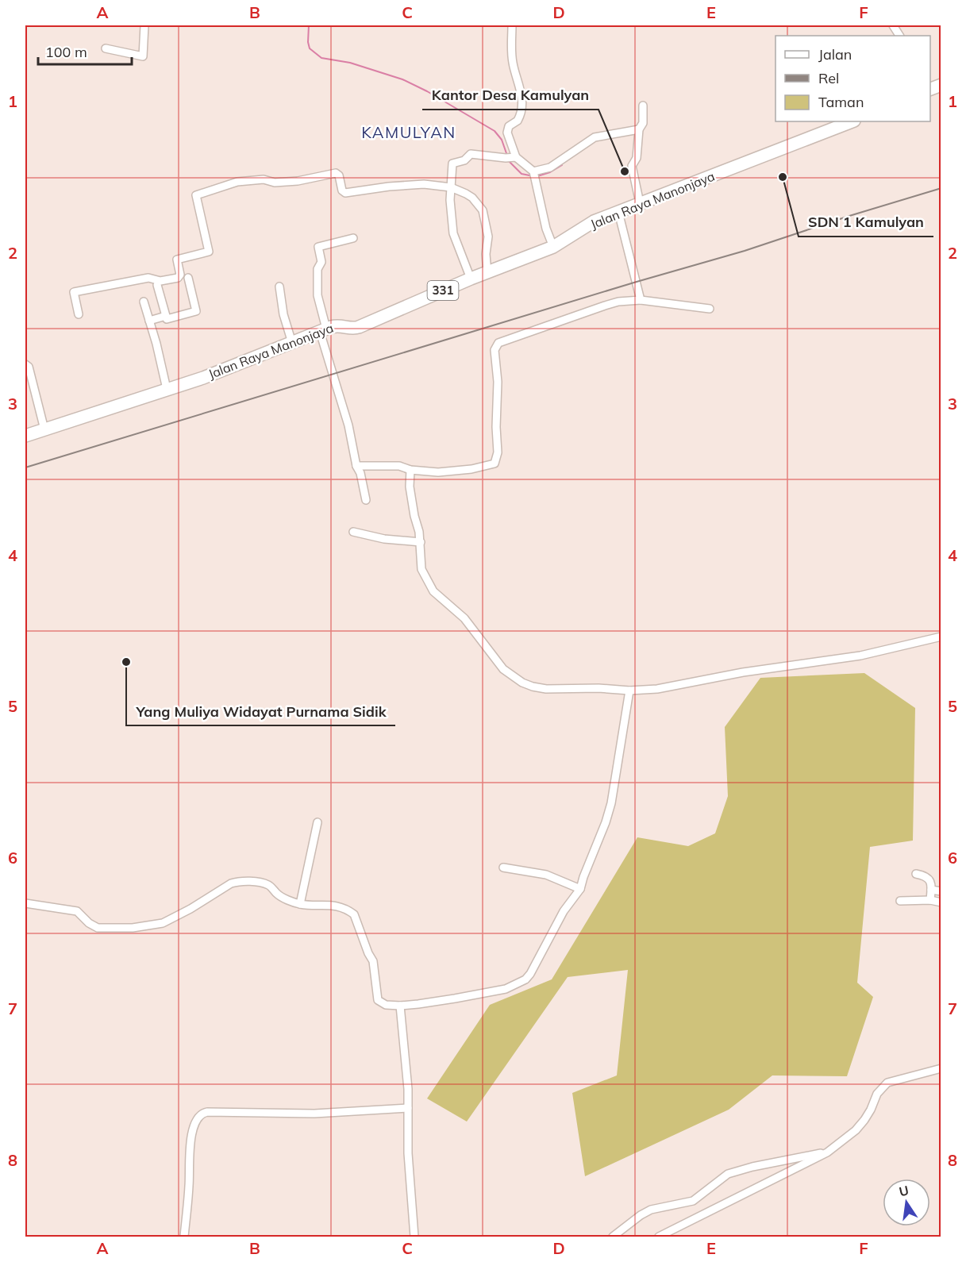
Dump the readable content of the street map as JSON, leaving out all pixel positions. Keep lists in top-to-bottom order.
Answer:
{
  "streets": {
    "main road": ["Jalan Raya Manonjaya", "331"]
  },
  "districts": ["KAMULYAN"],
  "places": ["Kantor Desa Kamulyan", "SDN 1 Kamulyan", "Yang Muliya Widayat Purnama Sidik"],
  "legend": ["Jalan", "Rel", "Taman"],
  "scale_bar": "100 m",
  "north": "top",
  "grid": {
    "columns": [
      "A",
      "B",
      "C",
      "D",
      "E",
      "F"
    ],
    "rows": [
      "1",
      "2",
      "3",
      "4",
      "5",
      "6",
      "7",
      "8"
    ]
  }
}
